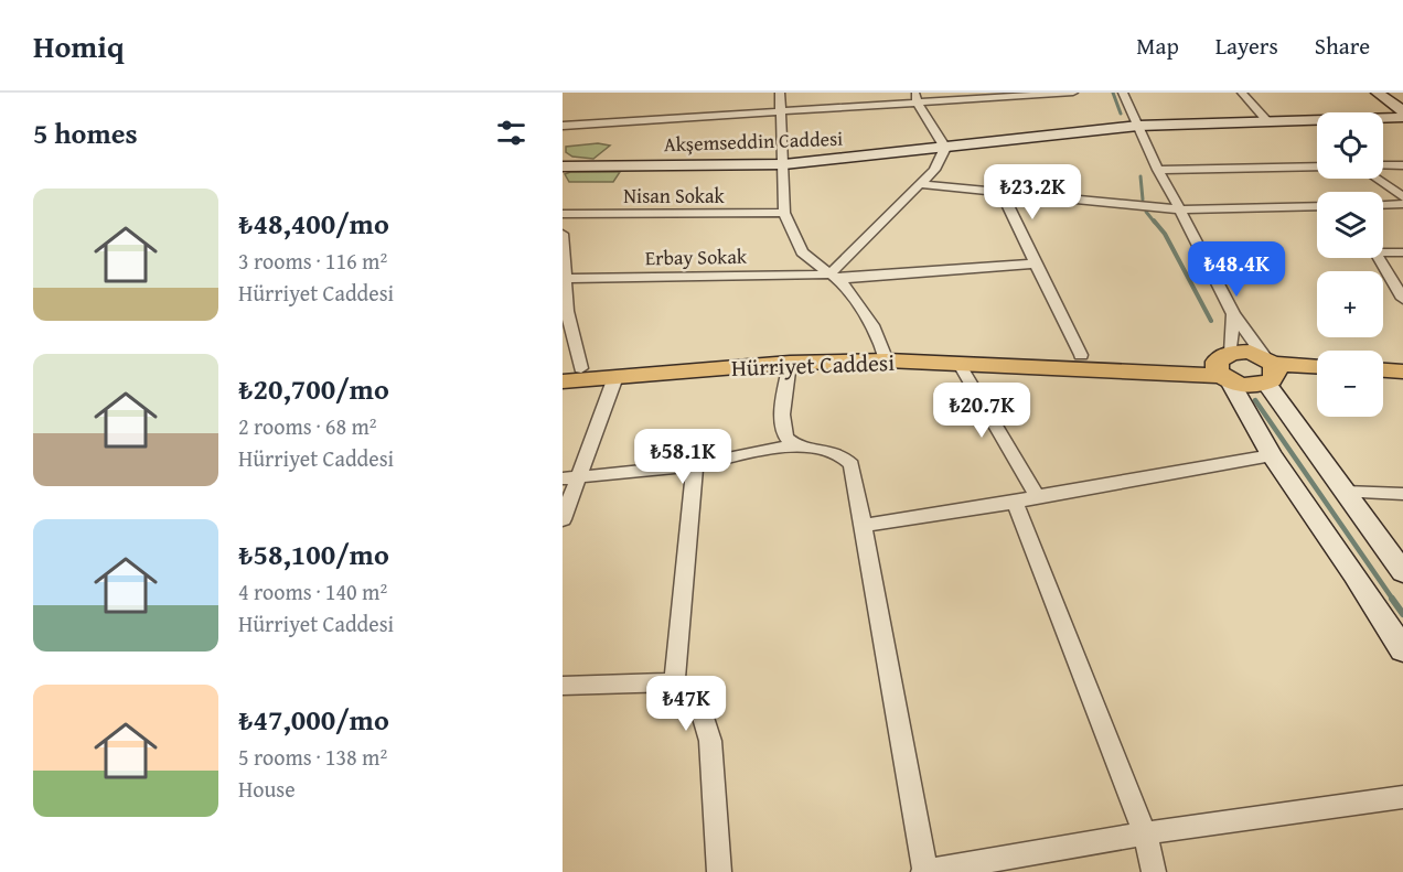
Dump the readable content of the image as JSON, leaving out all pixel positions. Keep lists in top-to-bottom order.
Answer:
{
  "streets": {
    "main road": ["Akşemseddin Caddesi", "Hürriyet Caddesi"],
    "street": ["Nisan Sokak", "Erbay Sokak"]
  },
  "page": {
    "header": "Homiq",
    "nav": ["Map", "Layers", "Share"],
    "heading": "5 homes",
    "map_buttons": ["+", "−"],
    "price": [
      "₺23.2K",
      "₺48.4K",
      "₺20.7K",
      "₺58.1K",
      "₺47K"
    ],
    "list": [
      {
        "name": "₺48,400/mo",
        "note": "3 rooms · 116 m² · Hürriyet Caddesi"
      },
      {
        "name": "₺20,700/mo",
        "note": "2 rooms · 68 m² · Hürriyet Caddesi"
      },
      {
        "name": "₺58,100/mo",
        "note": "4 rooms · 140 m² · Hürriyet Caddesi"
      },
      {
        "name": "₺47,000/mo",
        "note": "5 rooms · 138 m² · House"
      }
    ]
  }
}
